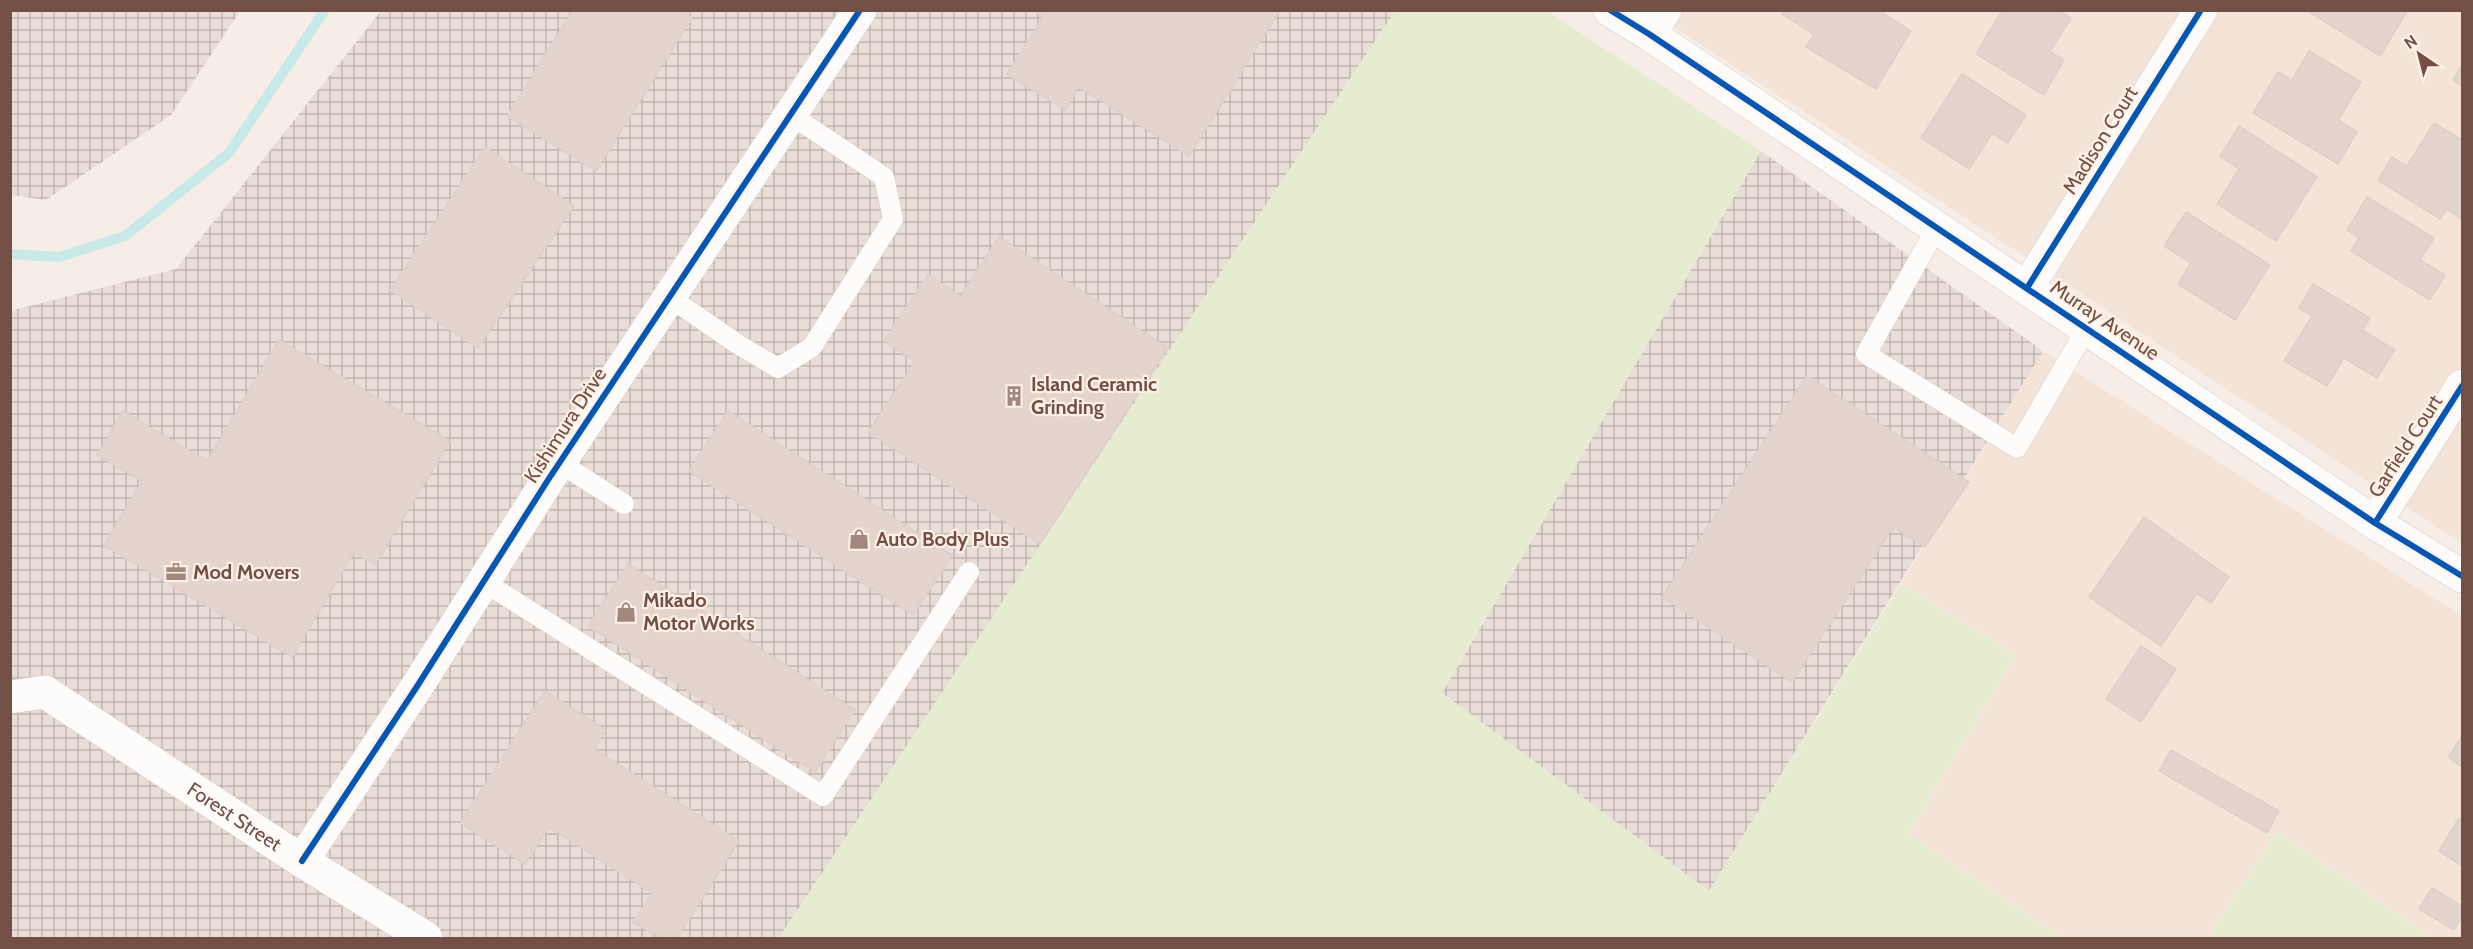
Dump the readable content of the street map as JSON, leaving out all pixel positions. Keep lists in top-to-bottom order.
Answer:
{
  "streets": {
    "street": [
      "Madison Court",
      "Murray Avenue",
      "Kishimura Drive",
      "Garfield Court",
      "Forest Street"
    ]
  },
  "crossings": [
    ["Madison Court", "Murray Avenue"],
    ["Murray Avenue", "Garfield Court"],
    ["Kishimura Drive", "Forest Street"]
  ],
  "places": {
    "building": ["Island Ceramic Grinding"],
    "shop": ["Auto Body Plus", "Mikado Motor Works"],
    "office": ["Mod Movers"]
  },
  "north": "top left"
}
